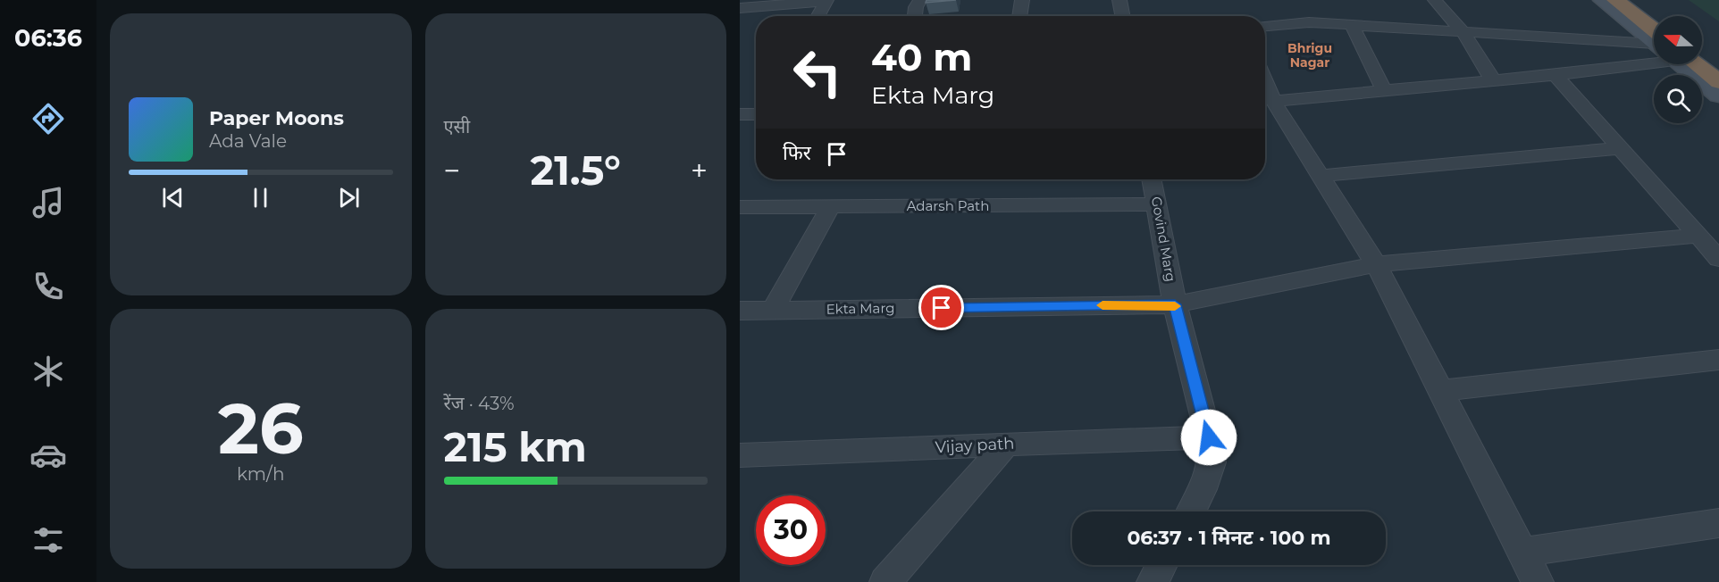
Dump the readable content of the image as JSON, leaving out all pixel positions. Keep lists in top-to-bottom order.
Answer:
{
  "streets": {
    "street": [
      "Adarsh Path",
      "Govind Marg",
      "Ekta Marg",
      "Vijay path"
    ]
  },
  "crossings": [
    ["Adarsh Path", "Govind Marg"],
    ["Govind Marg", "Ekta Marg"],
    ["Govind Marg", "Vijay path"]
  ],
  "districts": ["Bhrigu Nagar"],
  "north": "left",
  "page": {
    "tabs": "06:36",
    "tile": [
      "एसी",
      ["26", "km/h"],
      ["रेंज · 43%", "215 km"]
    ],
    "turn": ["40 m", "Ekta Marg"],
    "song": ["Paper Moons", "Ada Vale"],
    "then": "फिर",
    "heat": ["−", "21.5°", "+"],
    "limit": "30",
    "trip": "06:37 · 1 मिनट · 100 m"
  }
}
